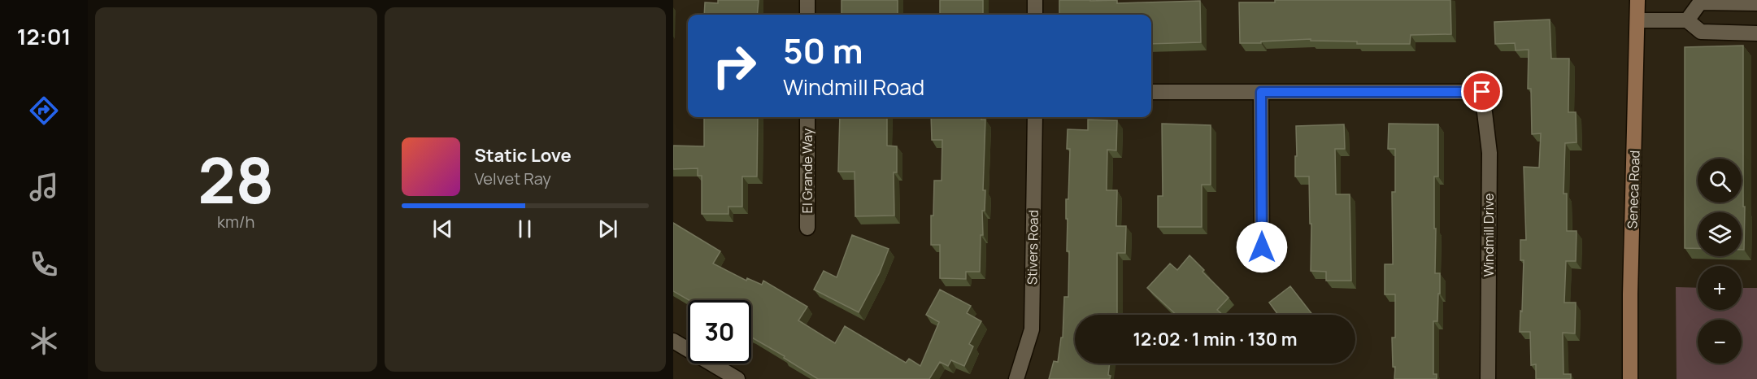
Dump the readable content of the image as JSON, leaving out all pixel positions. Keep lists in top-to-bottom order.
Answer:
{
  "streets": {
    "street": [
      "El Grande Way",
      "Seneca Road",
      "Windmill Drive",
      "Stivers Road"
    ]
  },
  "page": {
    "tabs": "12:01",
    "tile": ["28", "km/h"],
    "turn": ["50 m", "Windmill Road"],
    "song": ["Static Love", "Velvet Ray"],
    "map_buttons": ["+", "−"],
    "limit": "30",
    "trip": "12:02 · 1 min · 130 m"
  }
}
